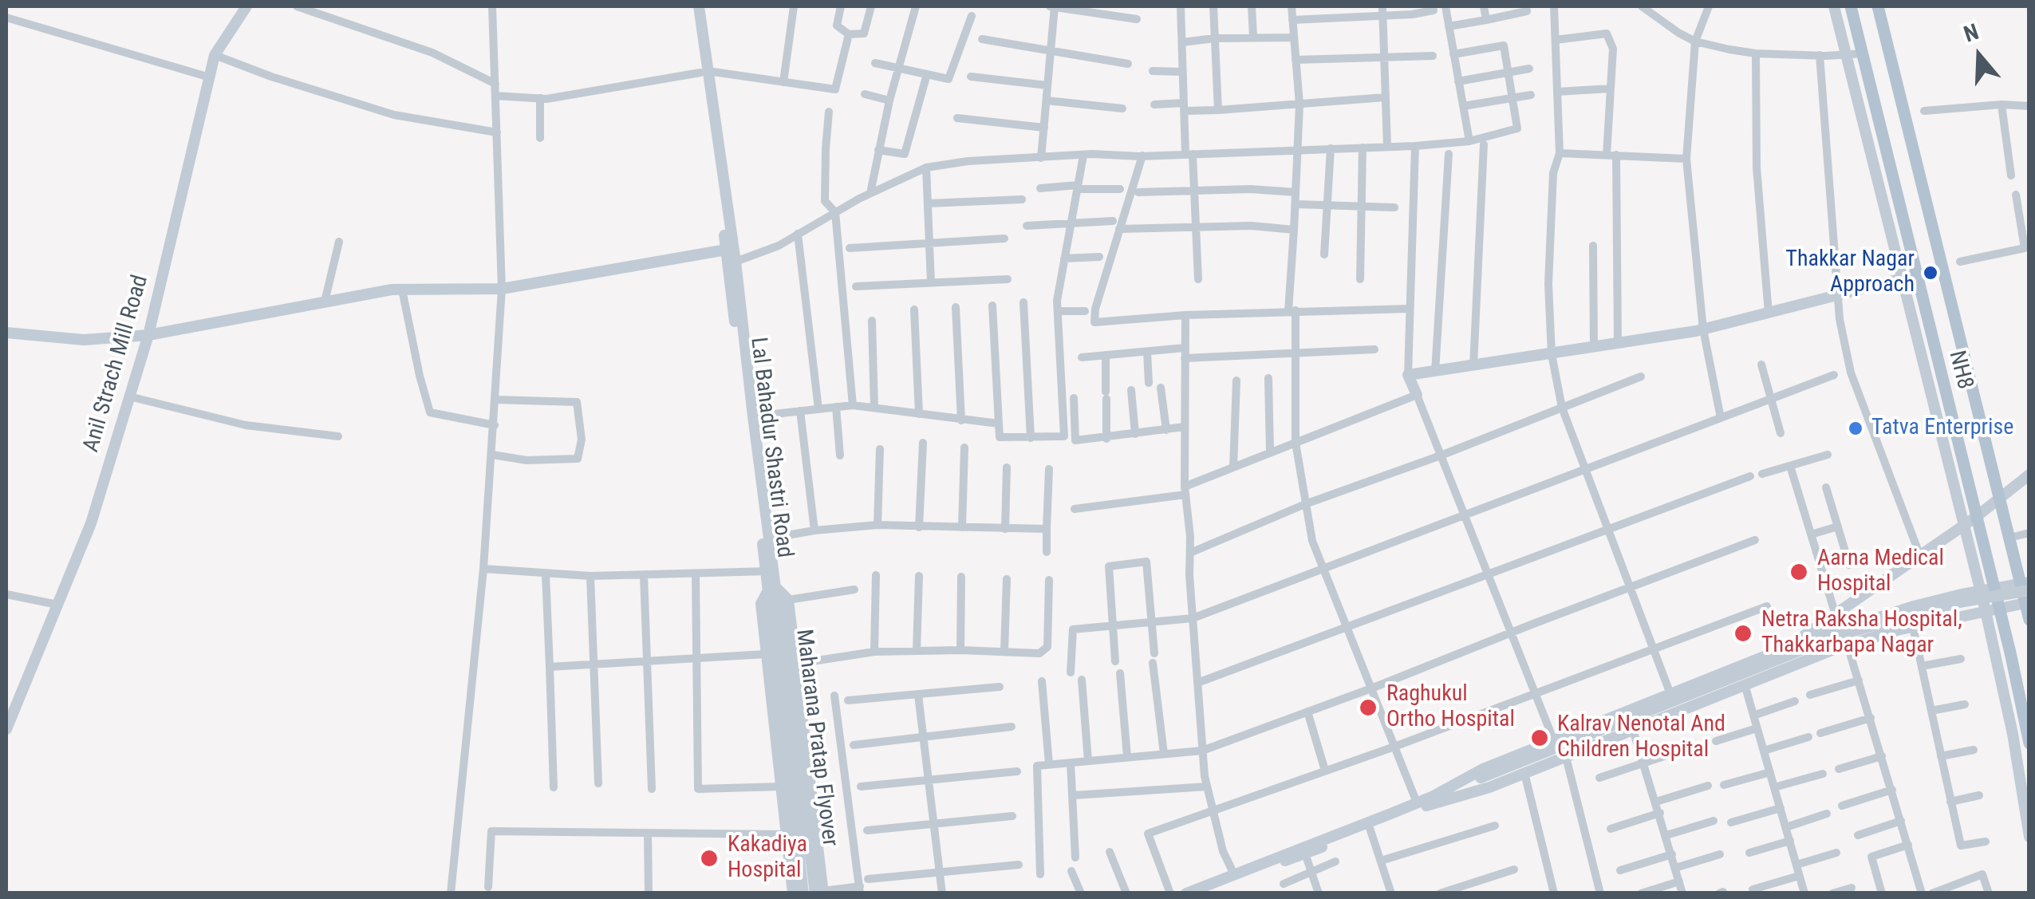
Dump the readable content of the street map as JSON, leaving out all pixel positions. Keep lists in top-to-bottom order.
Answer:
{
  "streets": {
    "main road": ["NH8"],
    "street": ["Anil Strach Mill Road", "Lal Bahadur Shastri Road", "Maharana Pratap Flyover"]
  },
  "crossings": [
    ["Lal Bahadur Shastri Road", "Maharana Pratap Flyover"]
  ],
  "places": [
    "Thakkar Nagar Approach",
    "Tatva Enterprise",
    "Aarna Medical Hospital",
    "Netra Raksha Hospital, Thakkarbapa Nagar",
    "Raghukul Ortho Hospital",
    "Kalrav Nenotal And Children Hospital",
    "Kakadiya Hospital"
  ],
  "north": "top"
}
